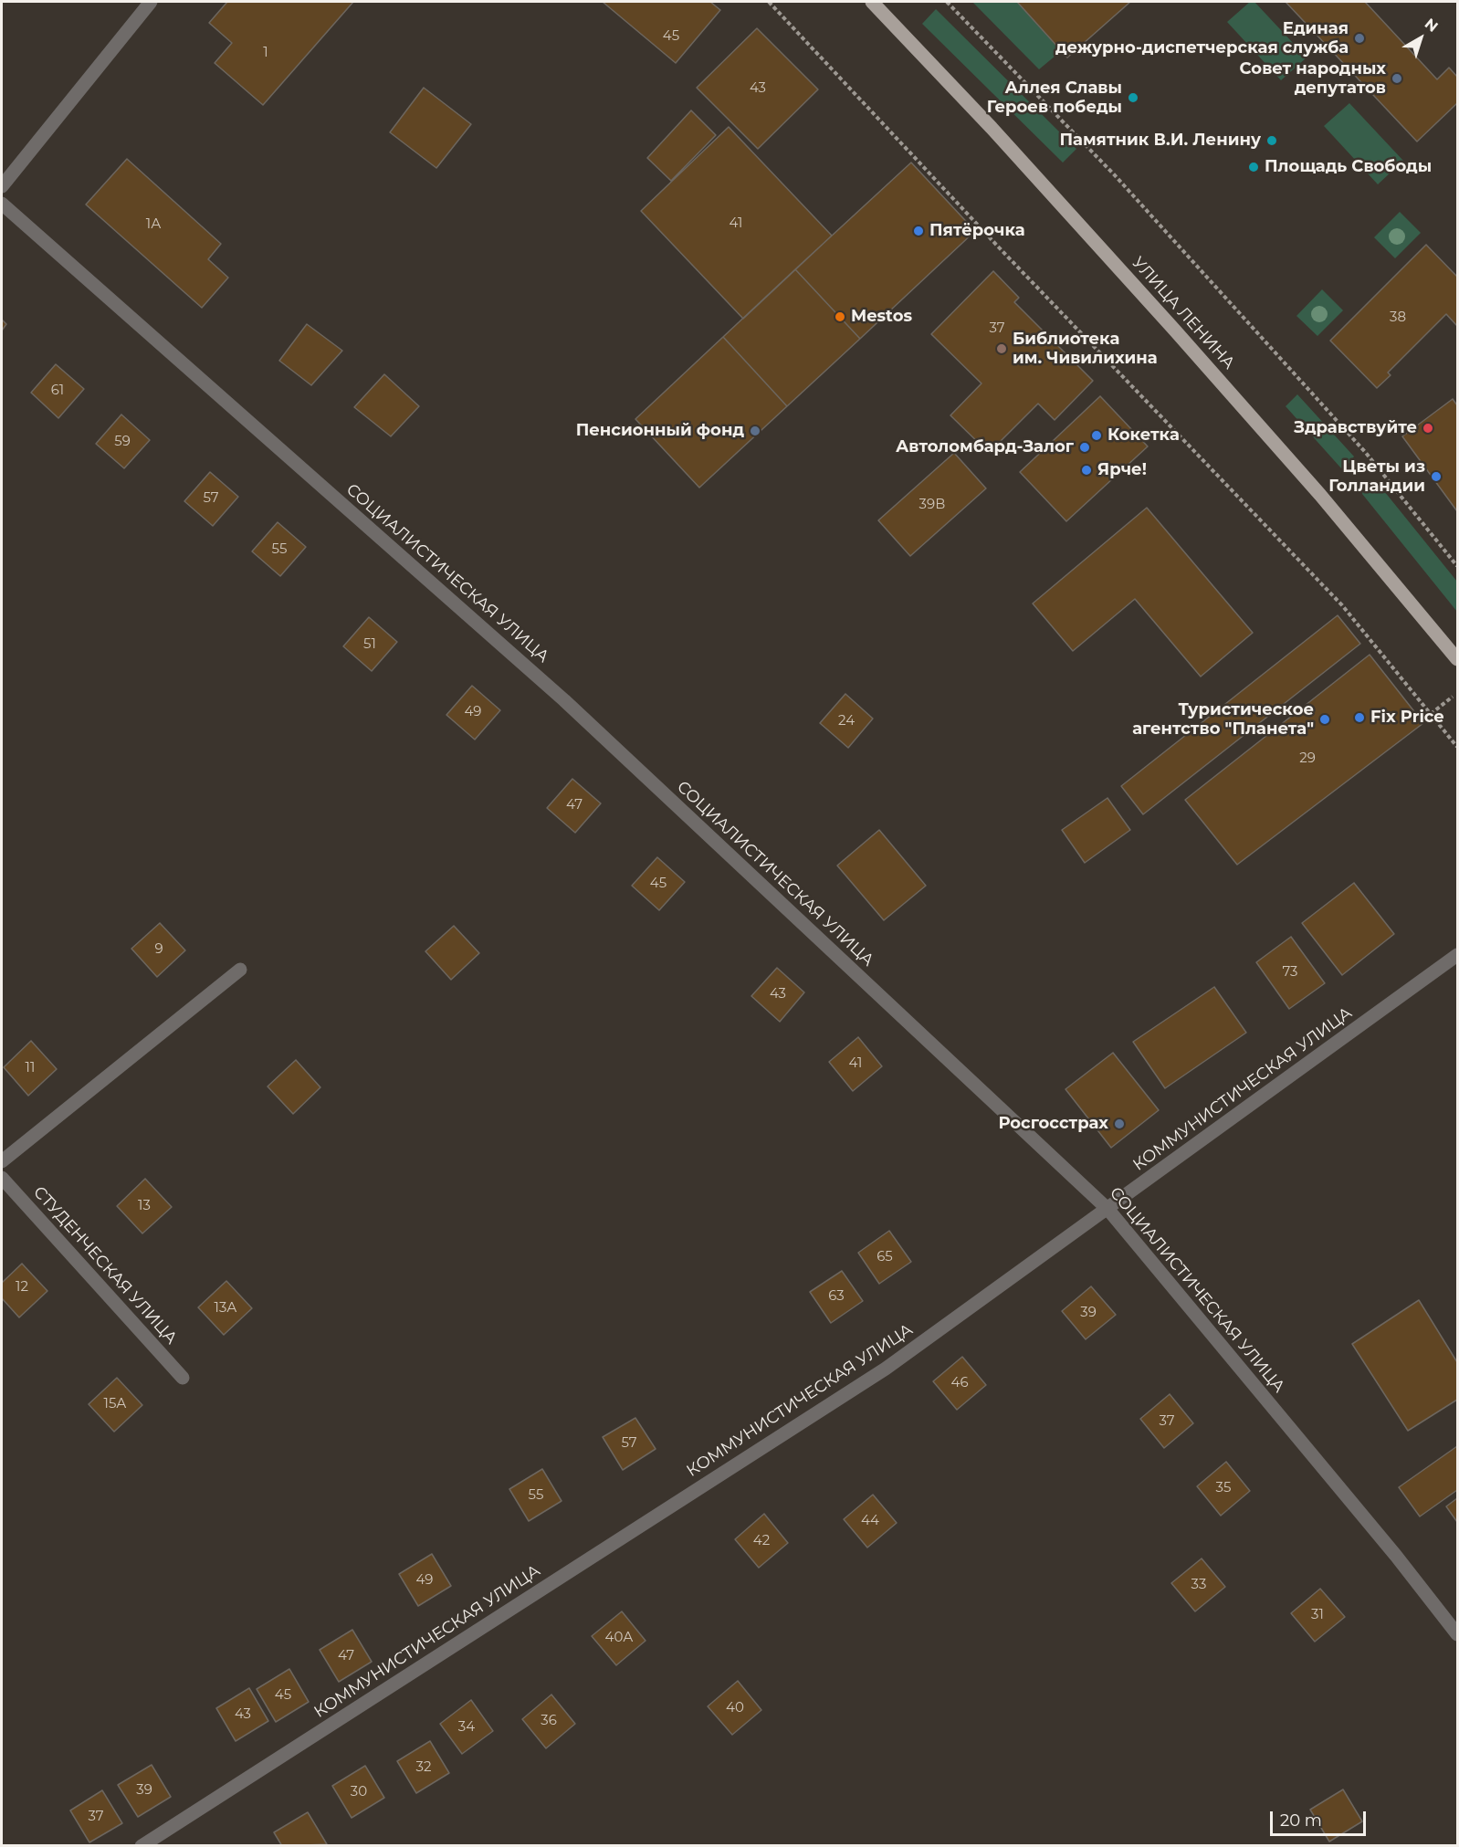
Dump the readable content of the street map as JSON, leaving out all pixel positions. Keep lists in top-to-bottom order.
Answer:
{
  "streets": {
    "main road": ["УЛИЦА ЛЕНИНА"],
    "street": ["СОЦИАЛИСТИЧЕСКАЯ УЛИЦА", "КОММУНИСТИЧЕСКАЯ УЛИЦА", "СТУДЕНЧЕСКАЯ УЛИЦА"]
  },
  "crossings": [
    ["СОЦИАЛИСТИЧЕСКАЯ УЛИЦА", "КОММУНИСТИЧЕСКАЯ УЛИЦА"]
  ],
  "places": [
    "Единая дежурно-диспетчерская служба",
    "Совет народных депутатов",
    "Аллея Славы Героев победы",
    "Памятник В.И. Ленину",
    "Площадь Свободы",
    "Пятёрочка",
    "Mestos",
    "Библиотека им. Чивилихина",
    "Здравствуйте",
    "Пенсионный фонд",
    "Кокетка",
    "Автоломбард-Залог",
    "Ярче!",
    "Цветы из Голландии",
    "Fix Price",
    "Туристическое агентство \"Планета\"",
    "Росгосстрах"
  ],
  "house_numbers": [
    "45",
    "1",
    "43",
    "41",
    "1А",
    "38",
    "37",
    "61",
    "59",
    "57",
    "39В",
    "55",
    "51",
    "49",
    "24",
    "29",
    "47",
    "45",
    "9",
    "73",
    "43",
    "41",
    "11",
    "13",
    "65",
    "12",
    "63",
    "13А",
    "39",
    "46",
    "15А",
    "37",
    "57",
    "35",
    "55",
    "44",
    "42",
    "49",
    "33",
    "31",
    "40А",
    "47",
    "45",
    "40",
    "43",
    "36",
    "34",
    "32",
    "39",
    "30",
    "37"
  ],
  "scale_bar": "20 m",
  "north": "top right"
}
